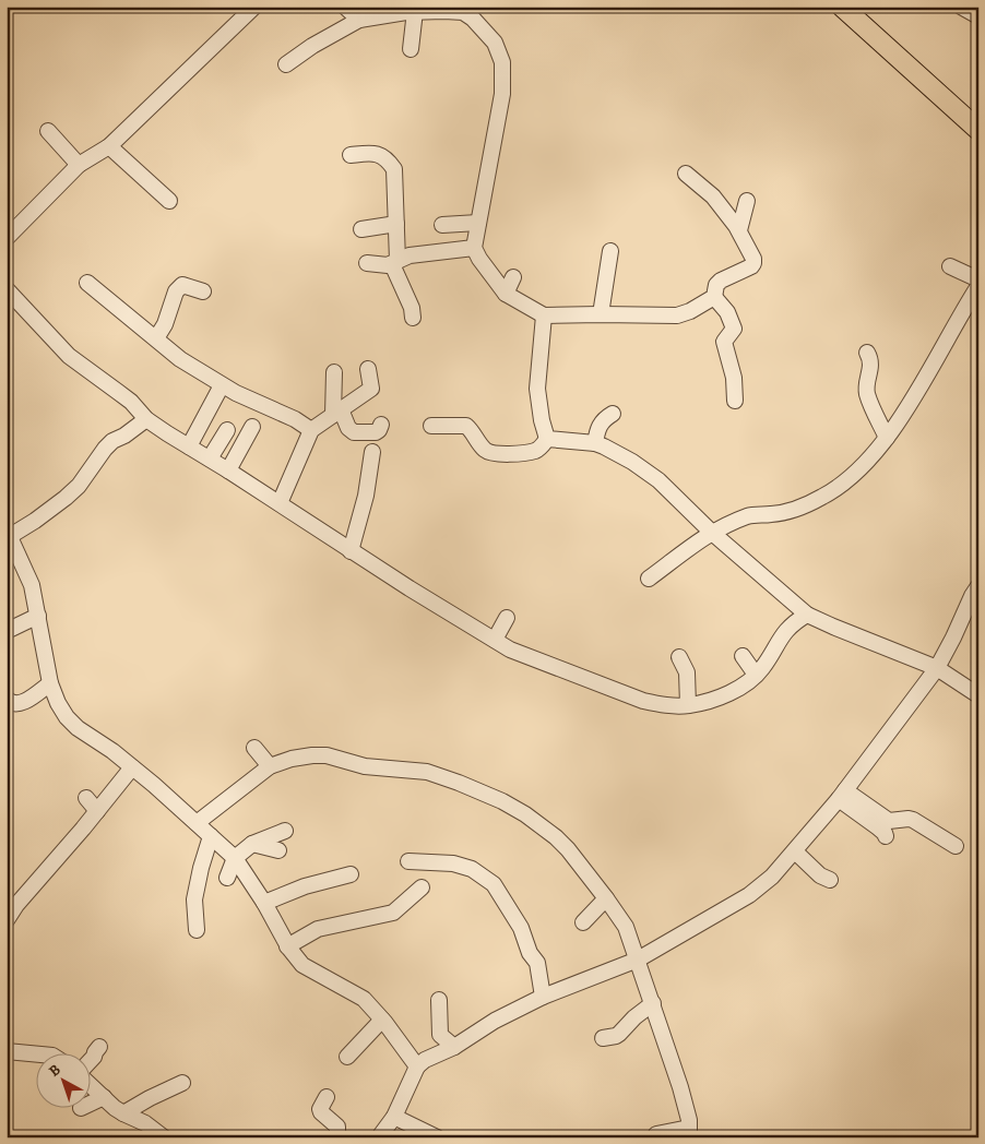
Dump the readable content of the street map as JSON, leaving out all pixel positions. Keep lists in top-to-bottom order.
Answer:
{
  "north": "top left"
}
